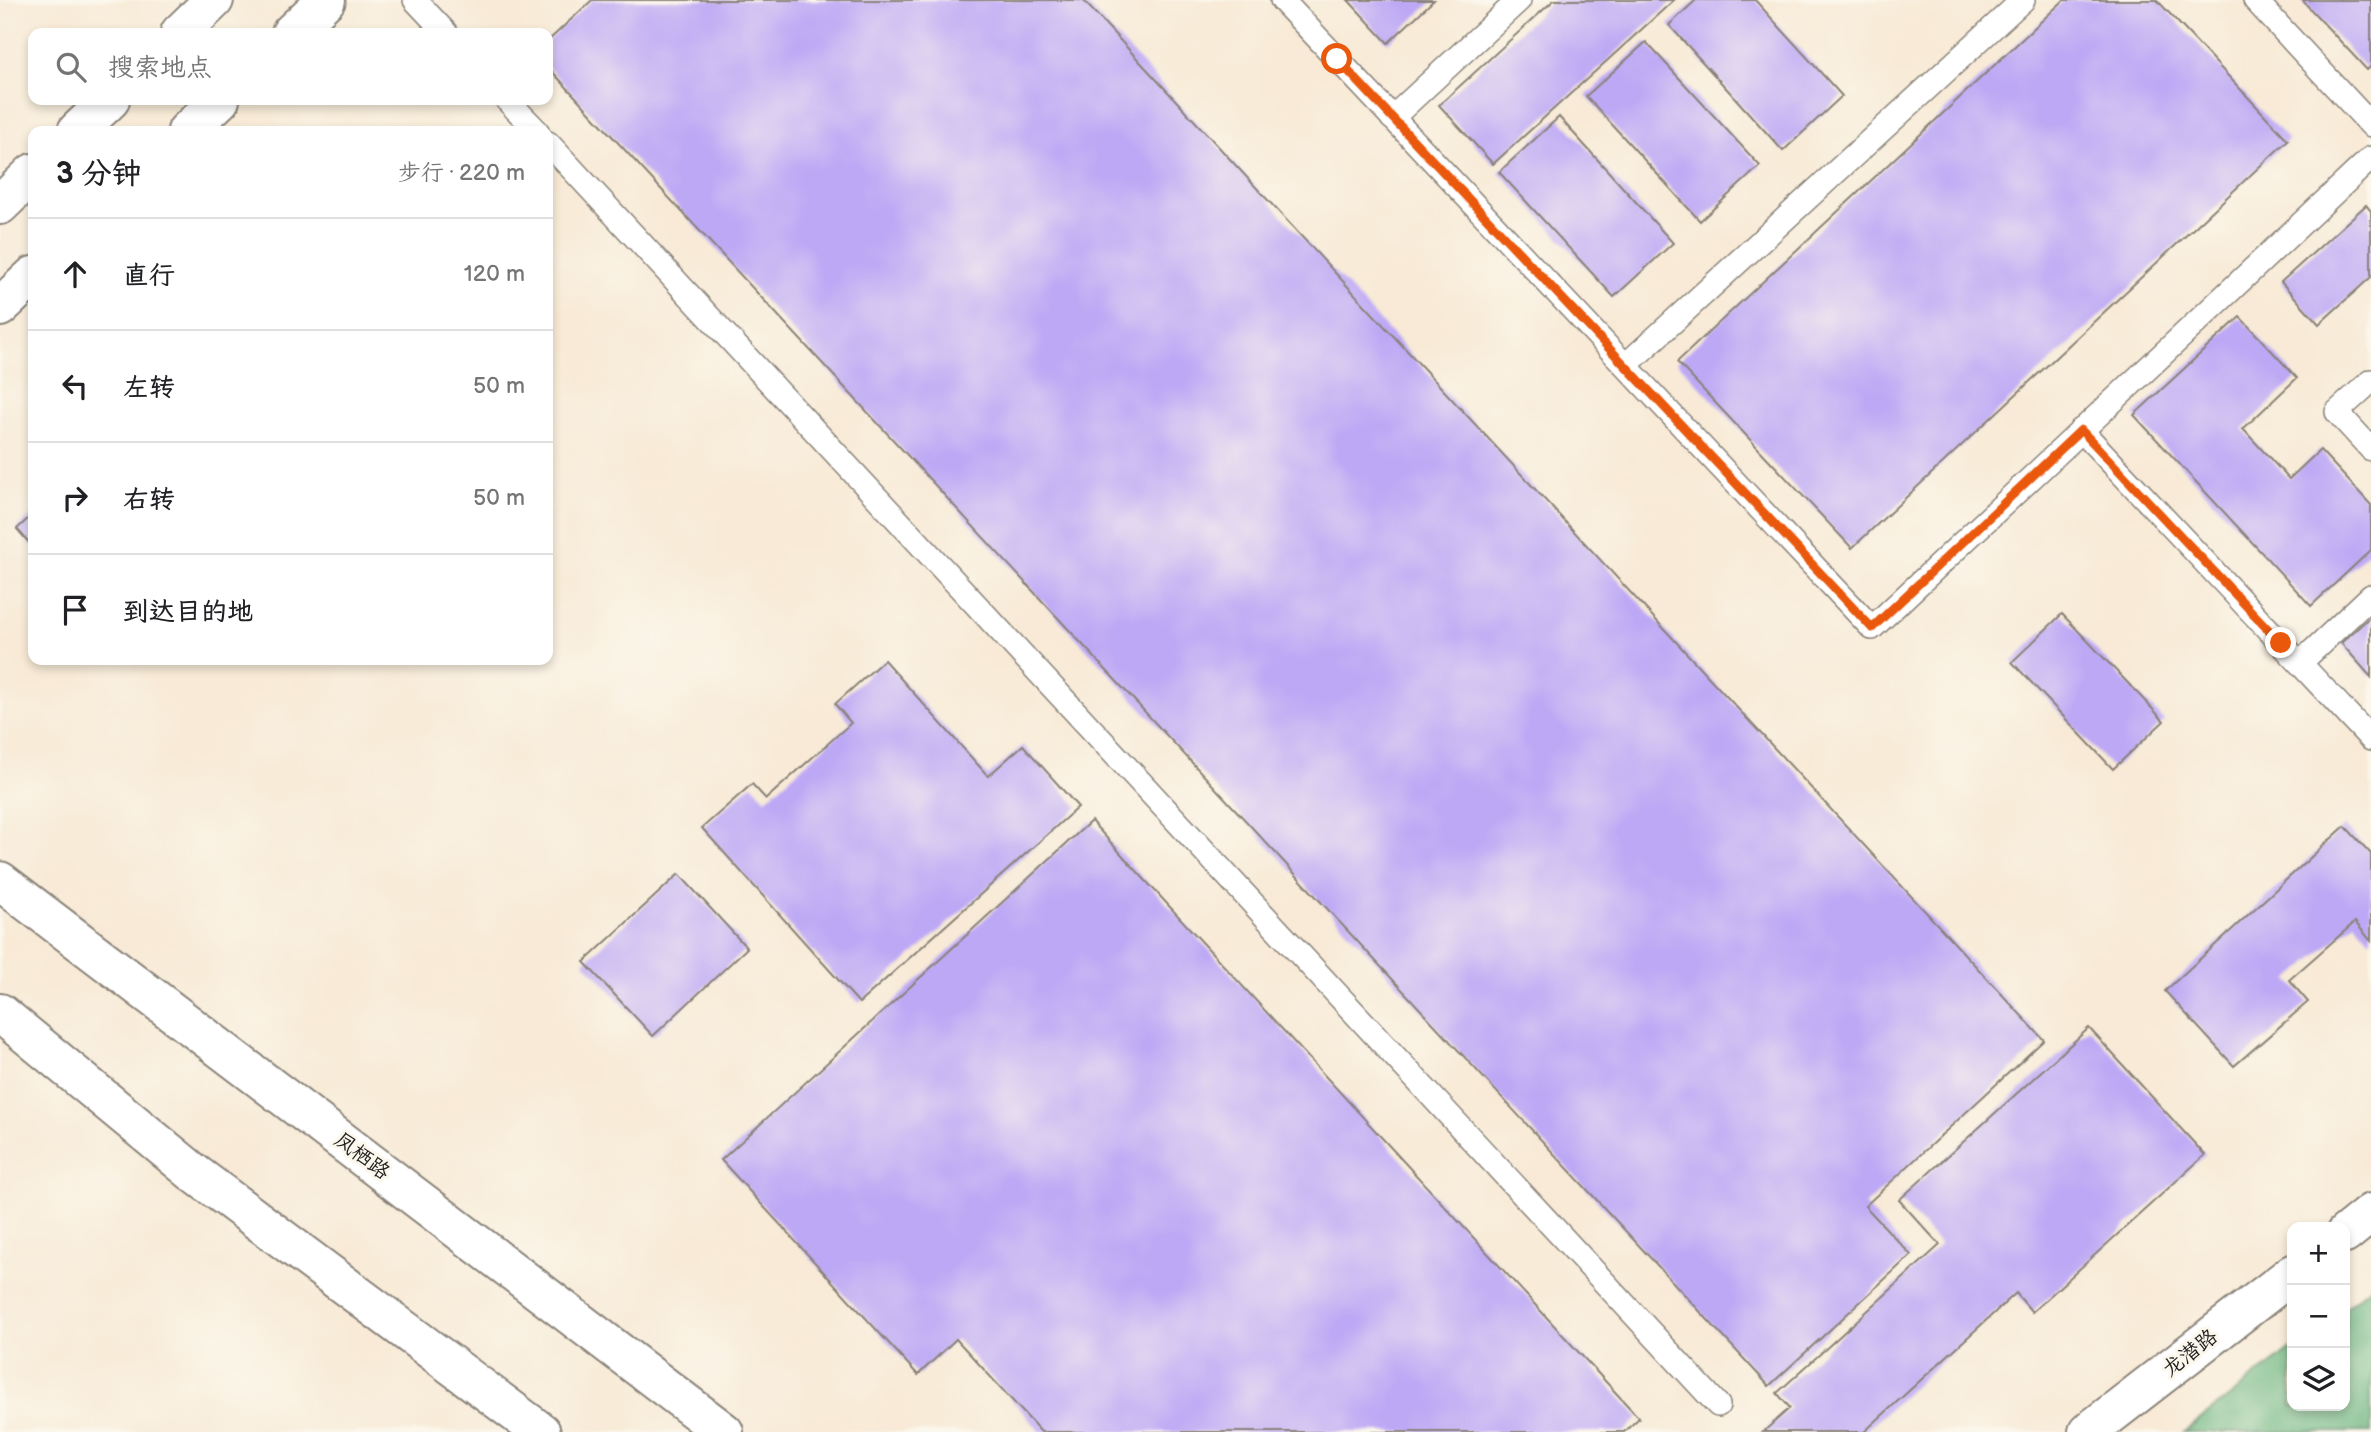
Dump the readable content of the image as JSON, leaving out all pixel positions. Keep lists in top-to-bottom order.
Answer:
{
  "streets": {
    "main road": ["凤栖路", "龙潜路"]
  },
  "page": {
    "search": "搜索地点",
    "heading": ["3 分钟", "步行 · 220 m"],
    "list": [
      ["直行", "120 m"],
      ["左转", "50 m"],
      ["右转", "50 m"],
      "到达目的地"
    ],
    "map_buttons": ["+", "−"]
  }
}
